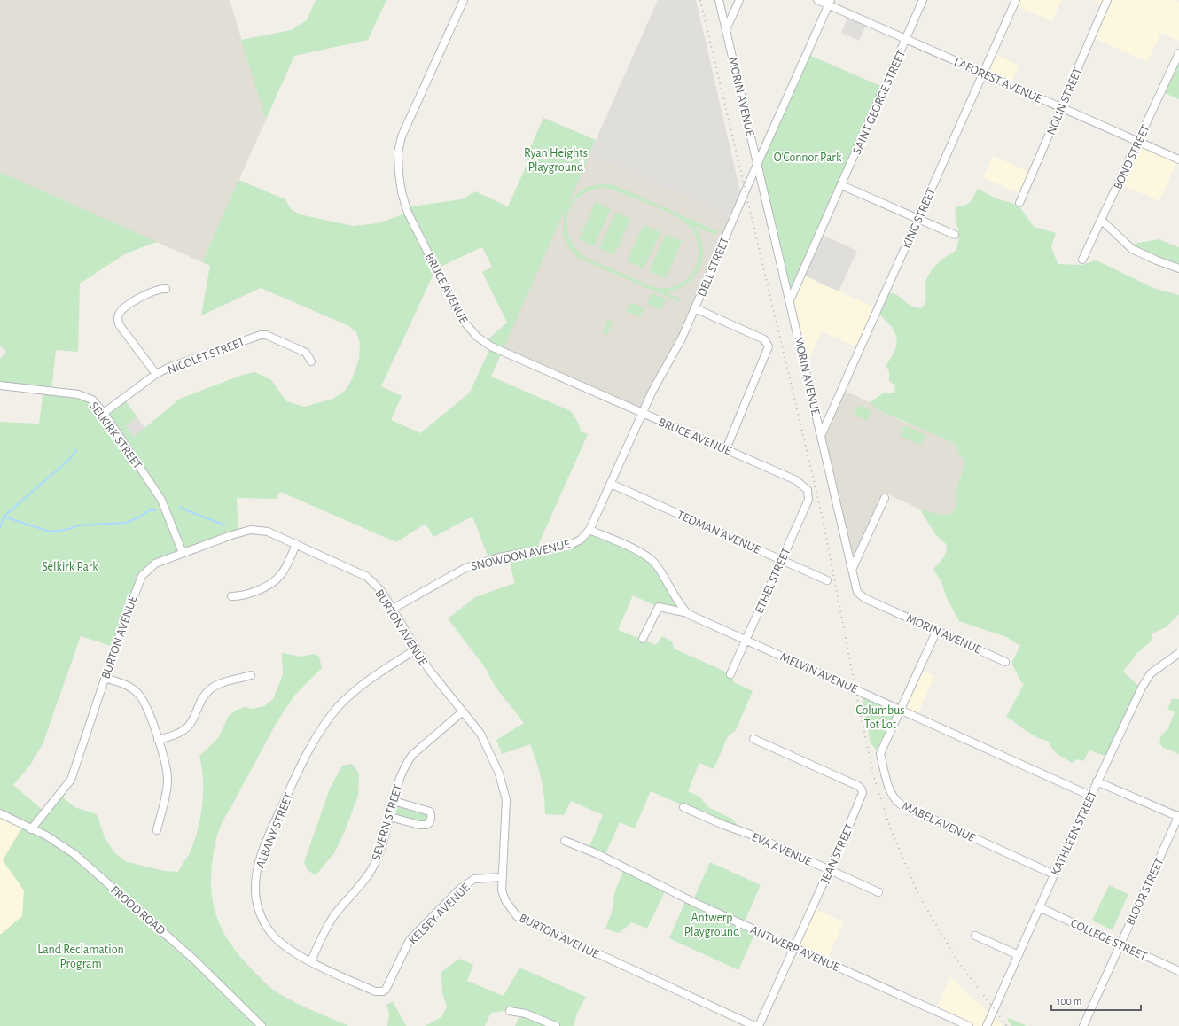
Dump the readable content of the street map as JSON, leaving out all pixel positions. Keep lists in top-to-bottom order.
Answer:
{
  "streets": {
    "street": [
      "LAFOREST AVENUE",
      "MORIN AVENUE",
      "NOLIN STREET",
      "SAINT GEORGE STREET",
      "BOND STREET",
      "KING STREET",
      "DELL STREET",
      "BRUCE AVENUE",
      "NICOLET STREET",
      "SELKIRK STREET",
      "TEDMAN AVENUE",
      "SNOWDON AVENUE",
      "ETHEL STREET",
      "BURTON AVENUE",
      "MELVIN AVENUE",
      "MABEL AVENUE",
      "SEVERN STREET",
      "ALBANY STREET",
      "KATHLEEN STREET",
      "EVA AVENUE",
      "JEAN STREET",
      "BLOOR STREET",
      "FROOD ROAD",
      "KELSEY AVENUE",
      "COLLEGE STREET",
      "ANTWERP AVENUE"
    ]
  },
  "crossings": [
    ["LAFOREST AVENUE", "NOLIN STREET"],
    ["LAFOREST AVENUE", "SAINT GEORGE STREET"],
    ["LAFOREST AVENUE", "BOND STREET"],
    ["LAFOREST AVENUE", "KING STREET"],
    ["LAFOREST AVENUE", "DELL STREET"],
    ["MORIN AVENUE", "SAINT GEORGE STREET"],
    ["MORIN AVENUE", "KING STREET"],
    ["MORIN AVENUE", "DELL STREET"],
    ["MORIN AVENUE", "MABEL AVENUE"],
    ["DELL STREET", "BRUCE AVENUE"],
    ["DELL STREET", "TEDMAN AVENUE"],
    ["DELL STREET", "SNOWDON AVENUE"],
    ["DELL STREET", "MELVIN AVENUE"],
    ["BRUCE AVENUE", "ETHEL STREET"],
    ["NICOLET STREET", "SELKIRK STREET"],
    ["SELKIRK STREET", "BURTON AVENUE"],
    ["TEDMAN AVENUE", "ETHEL STREET"],
    ["SNOWDON AVENUE", "BURTON AVENUE"],
    ["SNOWDON AVENUE", "MELVIN AVENUE"],
    ["ETHEL STREET", "MELVIN AVENUE"],
    ["BURTON AVENUE", "SEVERN STREET"],
    ["BURTON AVENUE", "ALBANY STREET"],
    ["BURTON AVENUE", "FROOD ROAD"],
    ["BURTON AVENUE", "KELSEY AVENUE"],
    ["MELVIN AVENUE", "MABEL AVENUE"],
    ["MELVIN AVENUE", "KATHLEEN STREET"],
    ["MABEL AVENUE", "KATHLEEN STREET"],
    ["SEVERN STREET", "ALBANY STREET"],
    ["ALBANY STREET", "KELSEY AVENUE"],
    ["KATHLEEN STREET", "COLLEGE STREET"],
    ["EVA AVENUE", "JEAN STREET"],
    ["JEAN STREET", "ANTWERP AVENUE"],
    ["BLOOR STREET", "COLLEGE STREET"]
  ],
  "parks": [
    "Ryan Heights Playground",
    "O'Connor Park",
    "Selkirk Park",
    "Columbus Tot Lot",
    "Antwerp Playground",
    "Land Reclamation Program"
  ],
  "scale_bar": "100 m"
}
